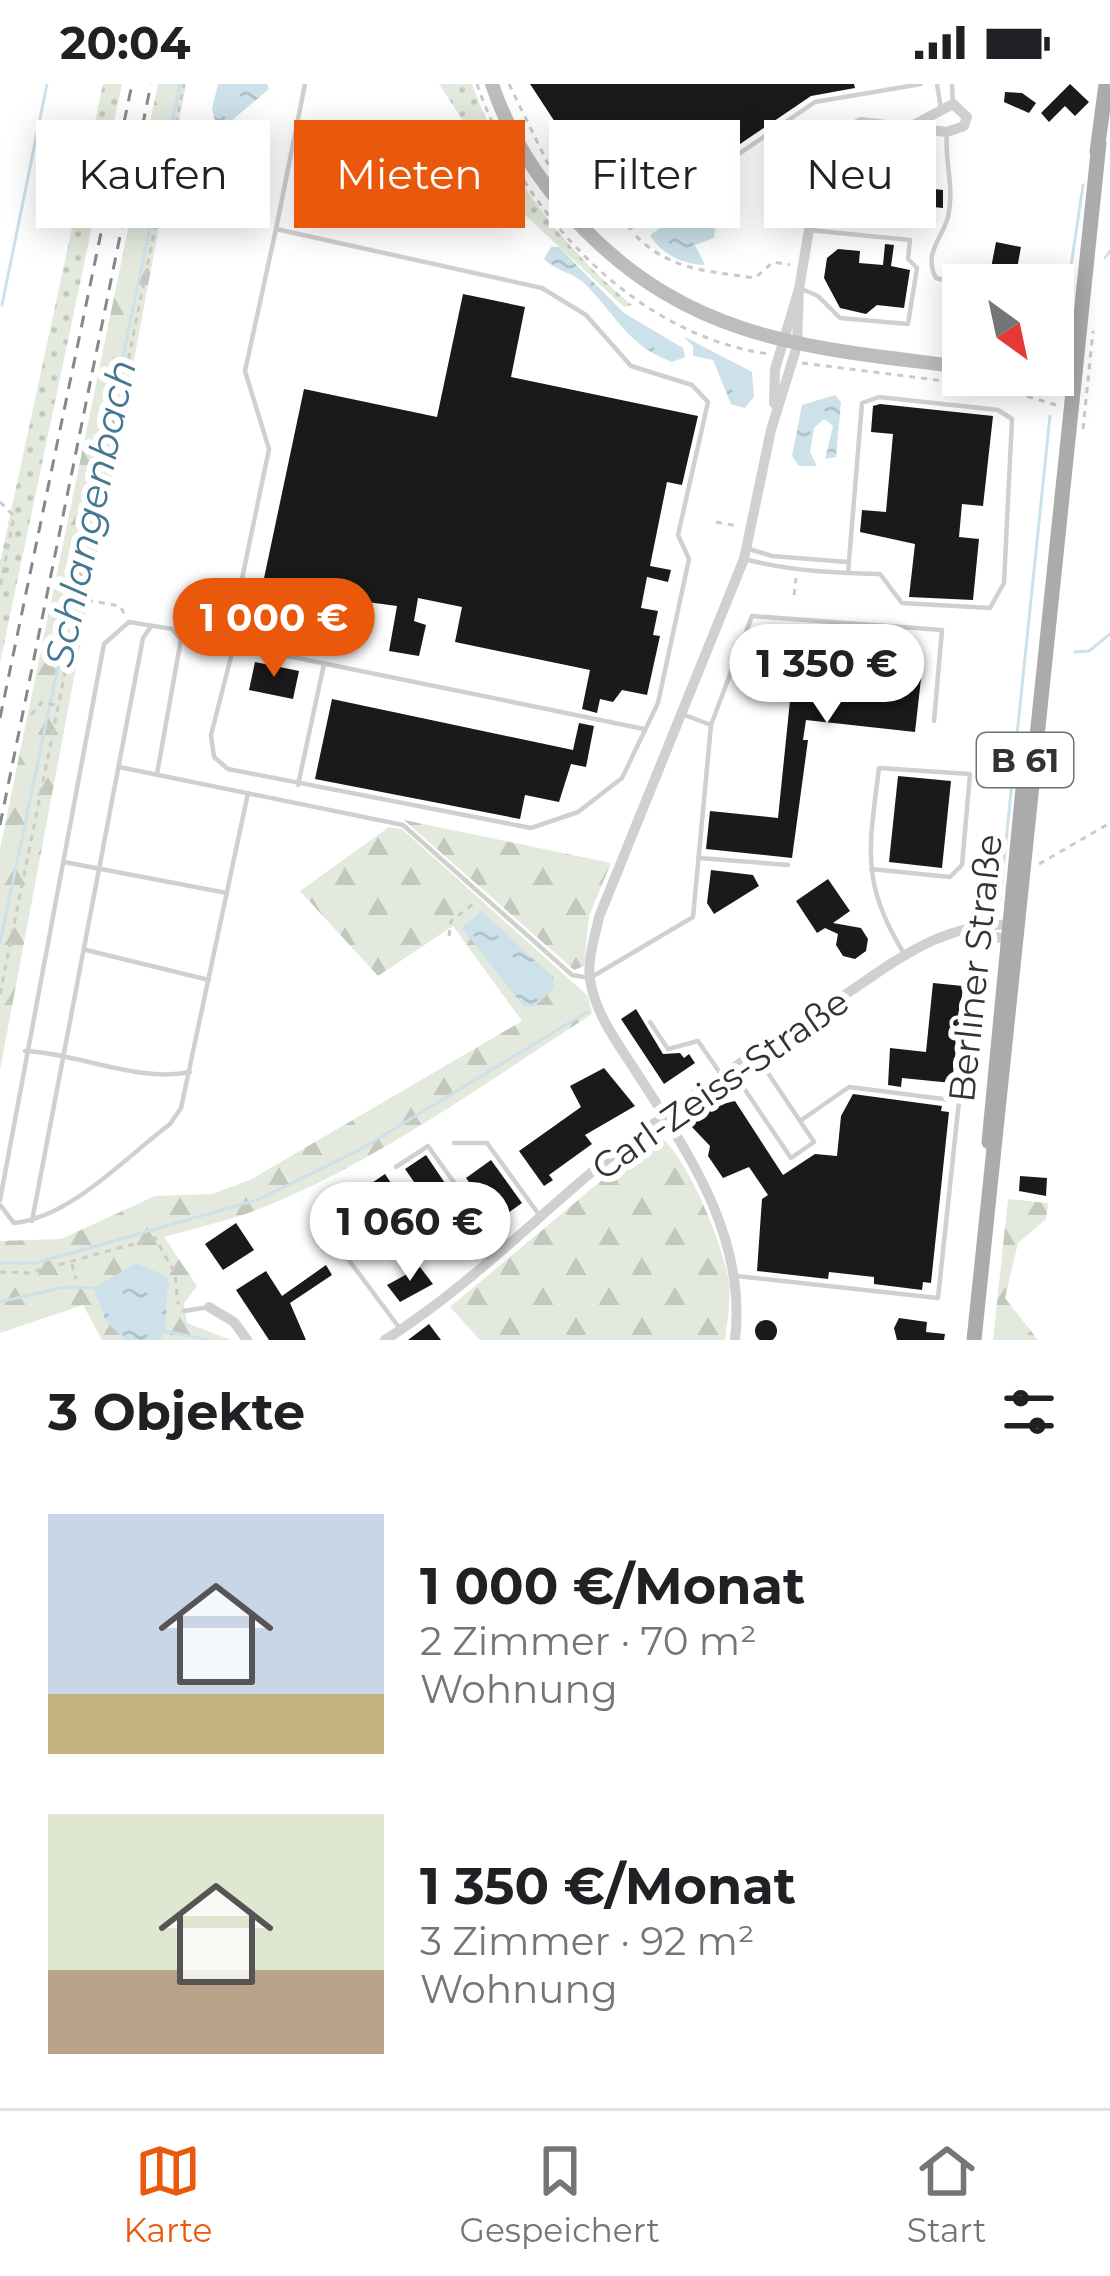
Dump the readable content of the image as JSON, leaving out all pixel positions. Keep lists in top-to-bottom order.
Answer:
{
  "streets": {
    "main road": ["B 61", "Berliner Straße"],
    "street": ["Carl-Zeiss-Straße"]
  },
  "crossings": [
    ["Berliner Straße", "Carl-Zeiss-Straße"]
  ],
  "water": ["Schlangenbach"],
  "north": "bottom right",
  "page": {
    "status": "20:04",
    "chip": [
      "Kaufen",
      "Mieten",
      "Filter",
      "Neu"
    ],
    "price": ["1 000 €", "1 350 €", "1 060 €"],
    "heading": "3 Objekte",
    "list": [
      {
        "name": "1 000 €/Monat",
        "note": "2 Zimmer · 70 m² · Wohnung"
      },
      {
        "name": "1 350 €/Monat",
        "note": "3 Zimmer · 92 m² · Wohnung"
      }
    ],
    "tabs": ["Karte", "Gespeichert", "Start"]
  }
}
